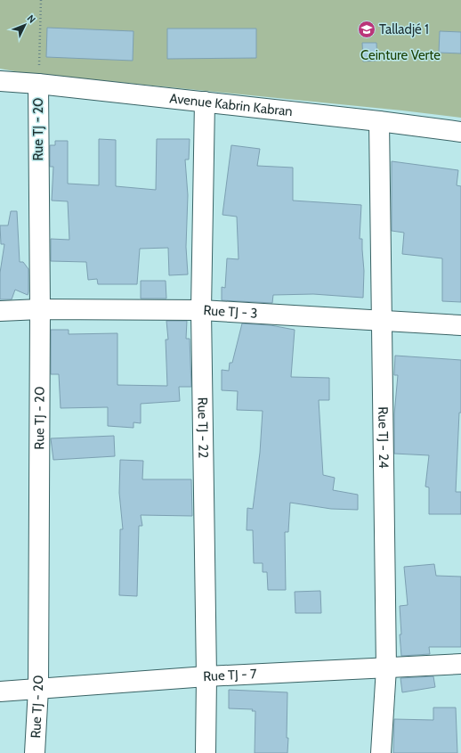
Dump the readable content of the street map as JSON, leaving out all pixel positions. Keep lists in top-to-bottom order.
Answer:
{
  "streets": {
    "street": [
      "Avenue Kabrin Kabran",
      "Rue TJ - 20",
      "Rue TJ - 3",
      "Rue TJ - 22",
      "Rue TJ - 24",
      "Rue TJ - 7"
    ]
  },
  "crossings": [
    ["Avenue Kabrin Kabran", "Rue TJ - 20"],
    ["Avenue Kabrin Kabran", "Rue TJ - 22"],
    ["Avenue Kabrin Kabran", "Rue TJ - 24"],
    ["Rue TJ - 20", "Rue TJ - 3"],
    ["Rue TJ - 20", "Rue TJ - 7"],
    ["Rue TJ - 3", "Rue TJ - 22"],
    ["Rue TJ - 3", "Rue TJ - 24"],
    ["Rue TJ - 22", "Rue TJ - 7"],
    ["Rue TJ - 24", "Rue TJ - 7"]
  ],
  "parks": ["Ceinture Verte"],
  "places": {
    "school or university": ["Talladjé 1"]
  },
  "north": "top right"
}
